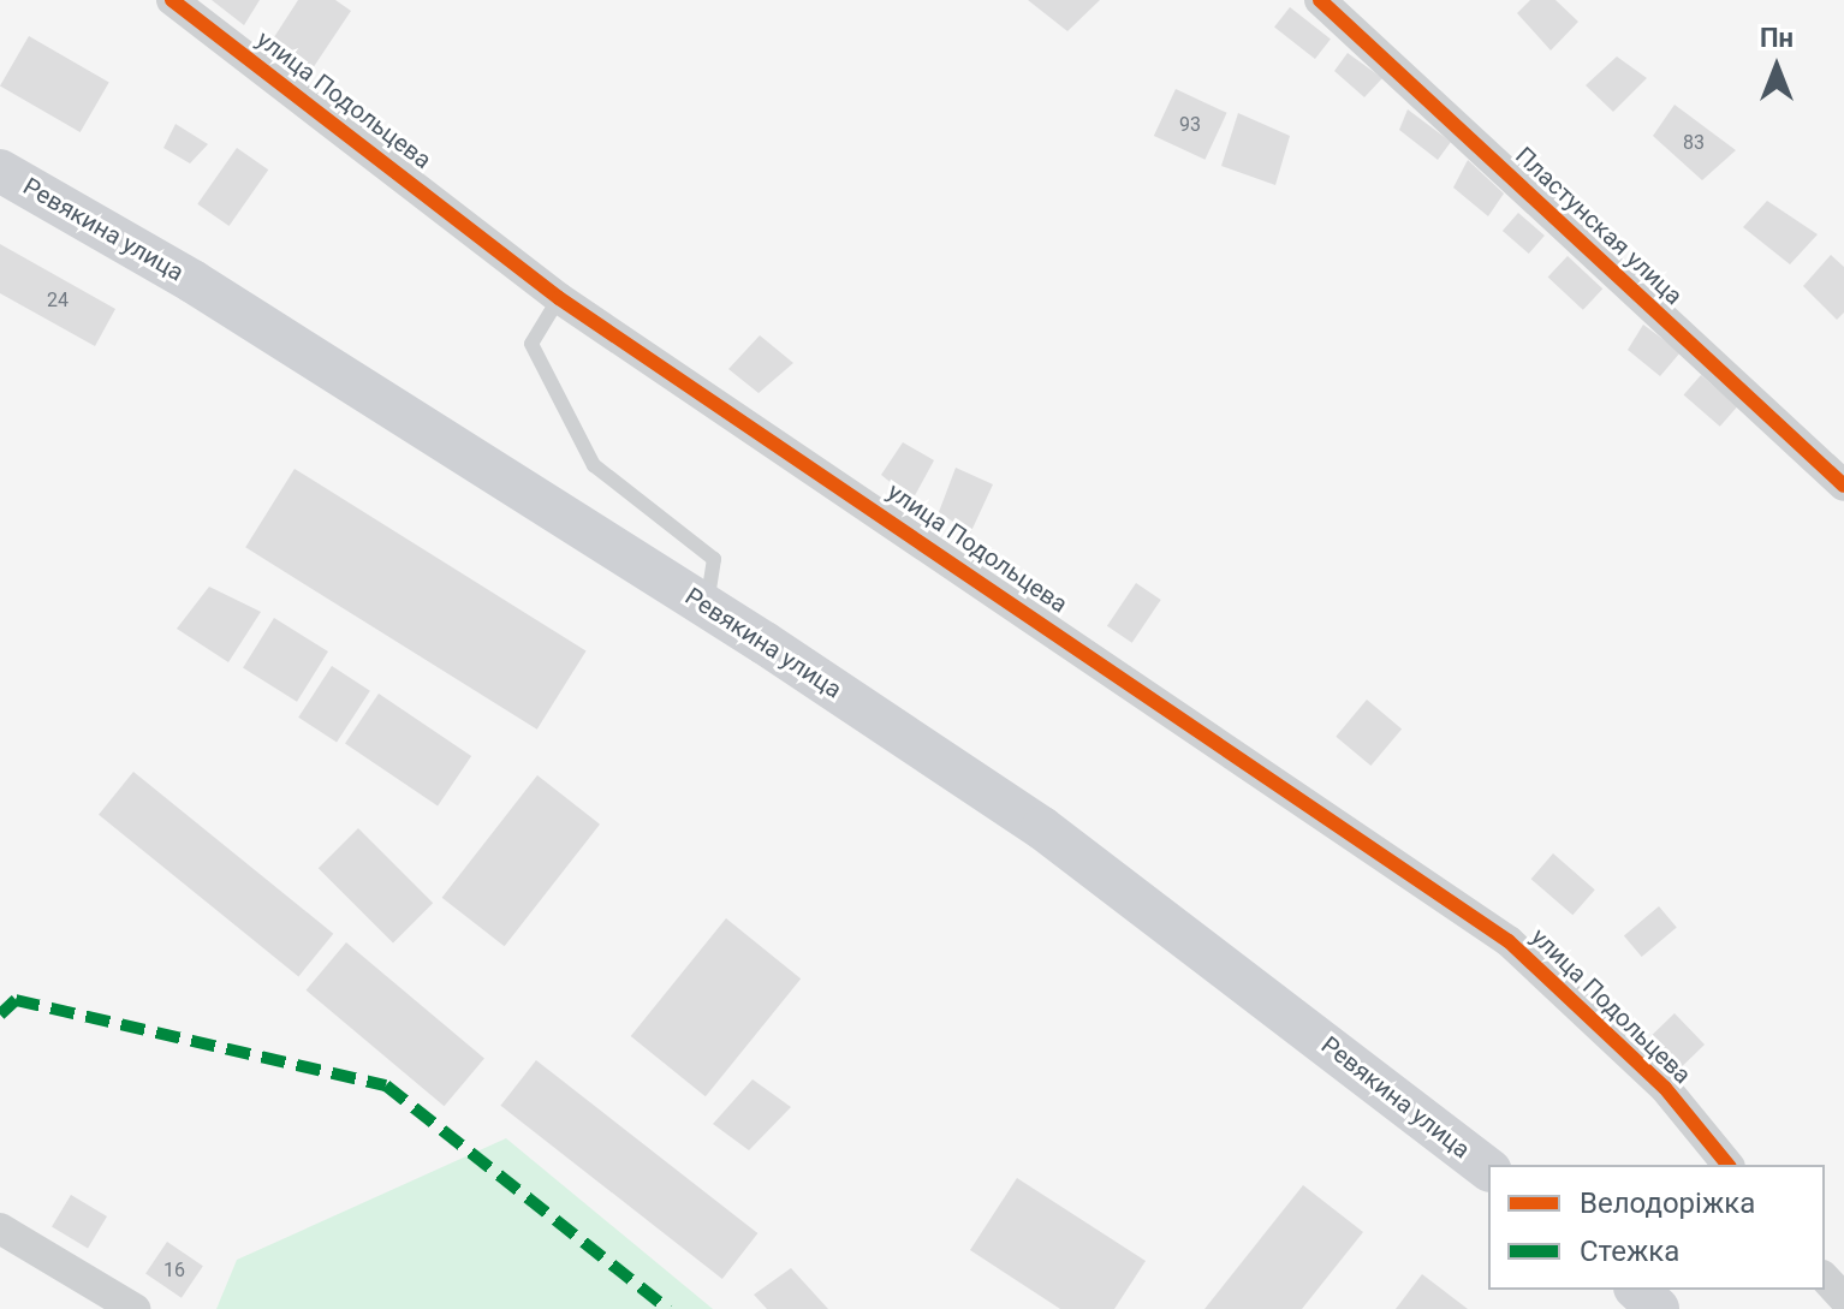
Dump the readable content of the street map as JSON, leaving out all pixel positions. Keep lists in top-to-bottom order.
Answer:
{
  "streets": {
    "main road": ["Ревякина улица"],
    "street": ["улица Подольцева", "Пластунская улица"]
  },
  "house_numbers": [
    "93",
    "83",
    "24",
    "16"
  ],
  "legend": ["Велодоріжка", "Стежка"],
  "north": "top"
}
